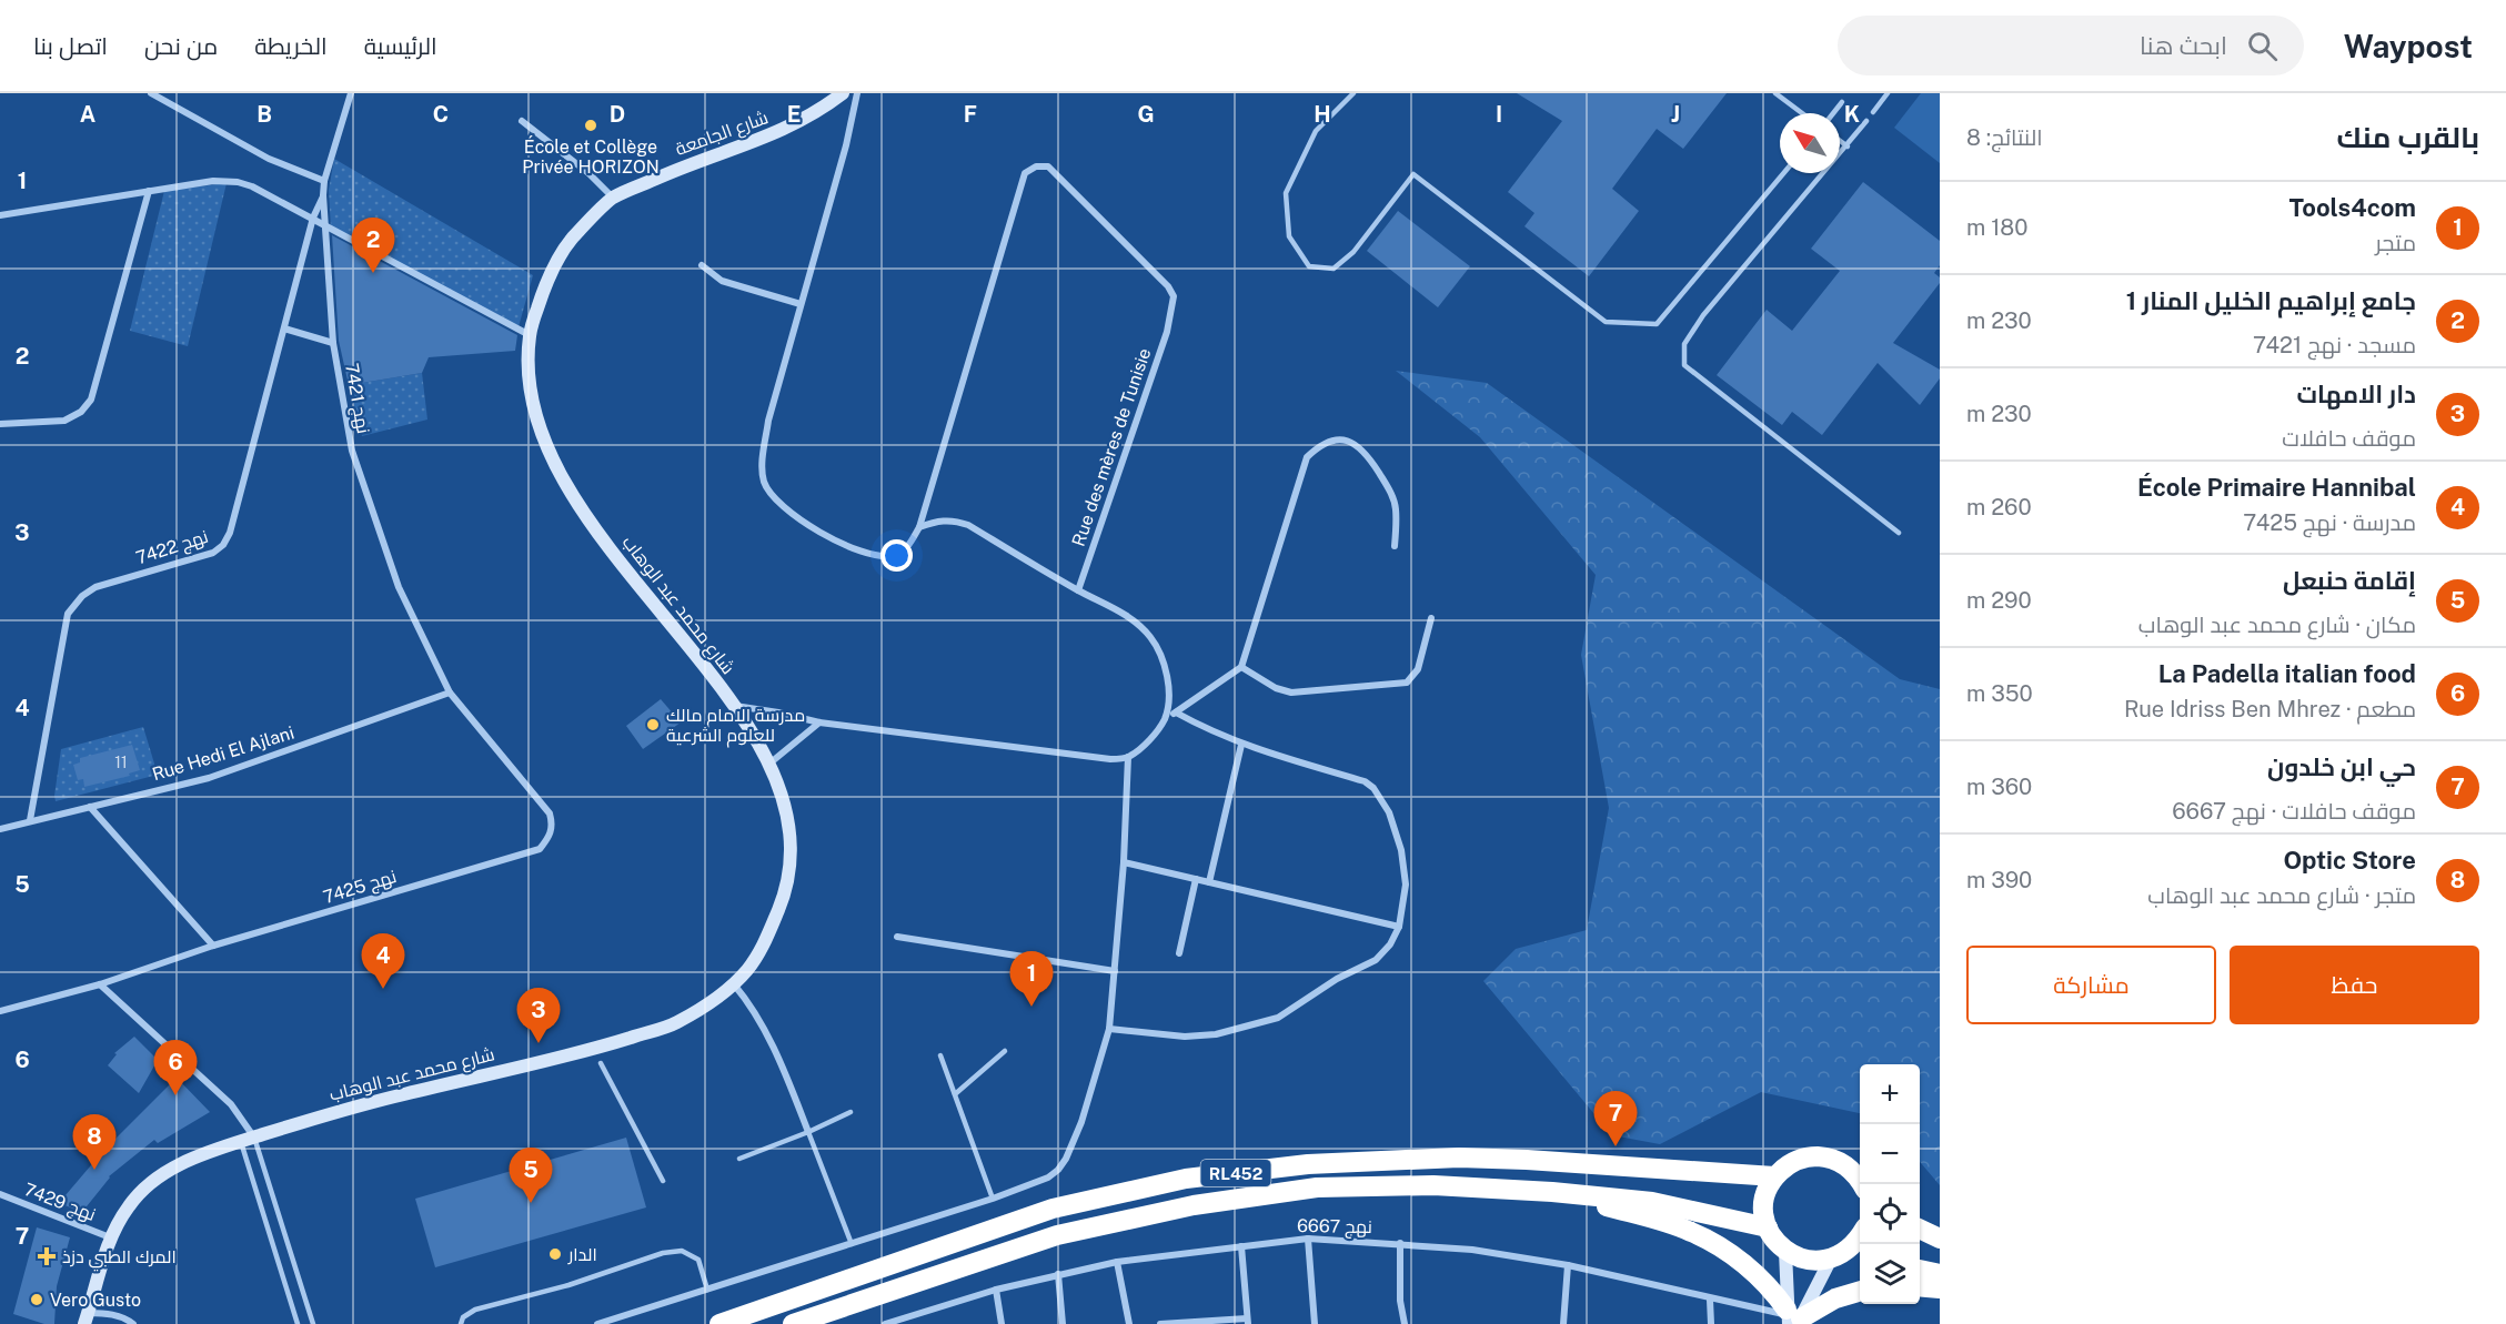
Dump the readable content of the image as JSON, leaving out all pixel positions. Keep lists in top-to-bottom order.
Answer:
{
  "streets": {
    "highway": ["RL452"],
    "street": [
      "شارع الجامعة",
      "نهج 7421",
      "Rue des mères de Tunisie",
      "نهج 7422",
      "شارع محمد عبد الوهاب",
      "Rue Hedi El Ajlani",
      "نهج 7425",
      "نهج 7429",
      "نهج 6667"
    ]
  },
  "crossings": [
    ["شارع الجامعة", "شارع محمد عبد الوهاب"],
    ["نهج 7421", "نهج 7422"],
    ["نهج 7421", "Rue Hedi El Ajlani"],
    ["نهج 7421", "نهج 7425"],
    ["نهج 7422", "Rue Hedi El Ajlani"],
    ["شارع محمد عبد الوهاب", "نهج 7429"],
    ["Rue Hedi El Ajlani", "نهج 7425"]
  ],
  "places": {
    "other": [
      "École et Collège Privée HORIZON",
      "مدرسة الامام مالك للعلوم الشرعية",
      "الدار",
      "Vero Gusto"
    ],
    "health": ["المرك الطبي دزذ"]
  },
  "house_numbers": ["11"],
  "north": "top left",
  "page": {
    "header": "Waypost",
    "search": "ابحث هنا",
    "nav": [
      "الرئيسية",
      "الخريطة",
      "من نحن",
      "اتصل بنا"
    ],
    "heading": ["بالقرب منك", "النتائج: 8"],
    "list": [
      {
        "mark": "1",
        "name": "Tools4com",
        "note": "متجر",
        "value": "180 m"
      },
      {
        "mark": "2",
        "name": "جامع إبراهيم الخليل المنار 1",
        "note": "مسجد · نهج 7421",
        "value": "230 m"
      },
      {
        "mark": "3",
        "name": "دار الامهات",
        "note": "موقف حافلات",
        "value": "230 m"
      },
      {
        "mark": "4",
        "name": "École Primaire Hannibal",
        "note": "مدرسة · نهج 7425",
        "value": "260 m"
      },
      {
        "mark": "5",
        "name": "إقامة حنبعل",
        "note": "مكان · شارع محمد عبد الوهاب",
        "value": "290 m"
      },
      {
        "mark": "6",
        "name": "La Padella italian food",
        "note": "مطعم · Rue Idriss Ben Mhrez",
        "value": "350 m"
      },
      {
        "mark": "7",
        "name": "حي ابن خلدون",
        "note": "موقف حافلات · نهج 6667",
        "value": "360 m"
      },
      {
        "mark": "8",
        "name": "Optic Store",
        "note": "متجر · شارع محمد عبد الوهاب",
        "value": "390 m"
      }
    ],
    "pins": [
      "2",
      "4",
      "1",
      "3",
      "6",
      "7",
      "8",
      "5"
    ],
    "buttons": ["حفظ", "مشاركة"],
    "map_buttons": ["+", "−"]
  },
  "grid": {
    "columns": [
      "A",
      "B",
      "C",
      "D",
      "E",
      "F",
      "G",
      "H",
      "I",
      "J",
      "K"
    ],
    "rows": [
      "1",
      "2",
      "3",
      "4",
      "5",
      "6",
      "7"
    ]
  }
}
